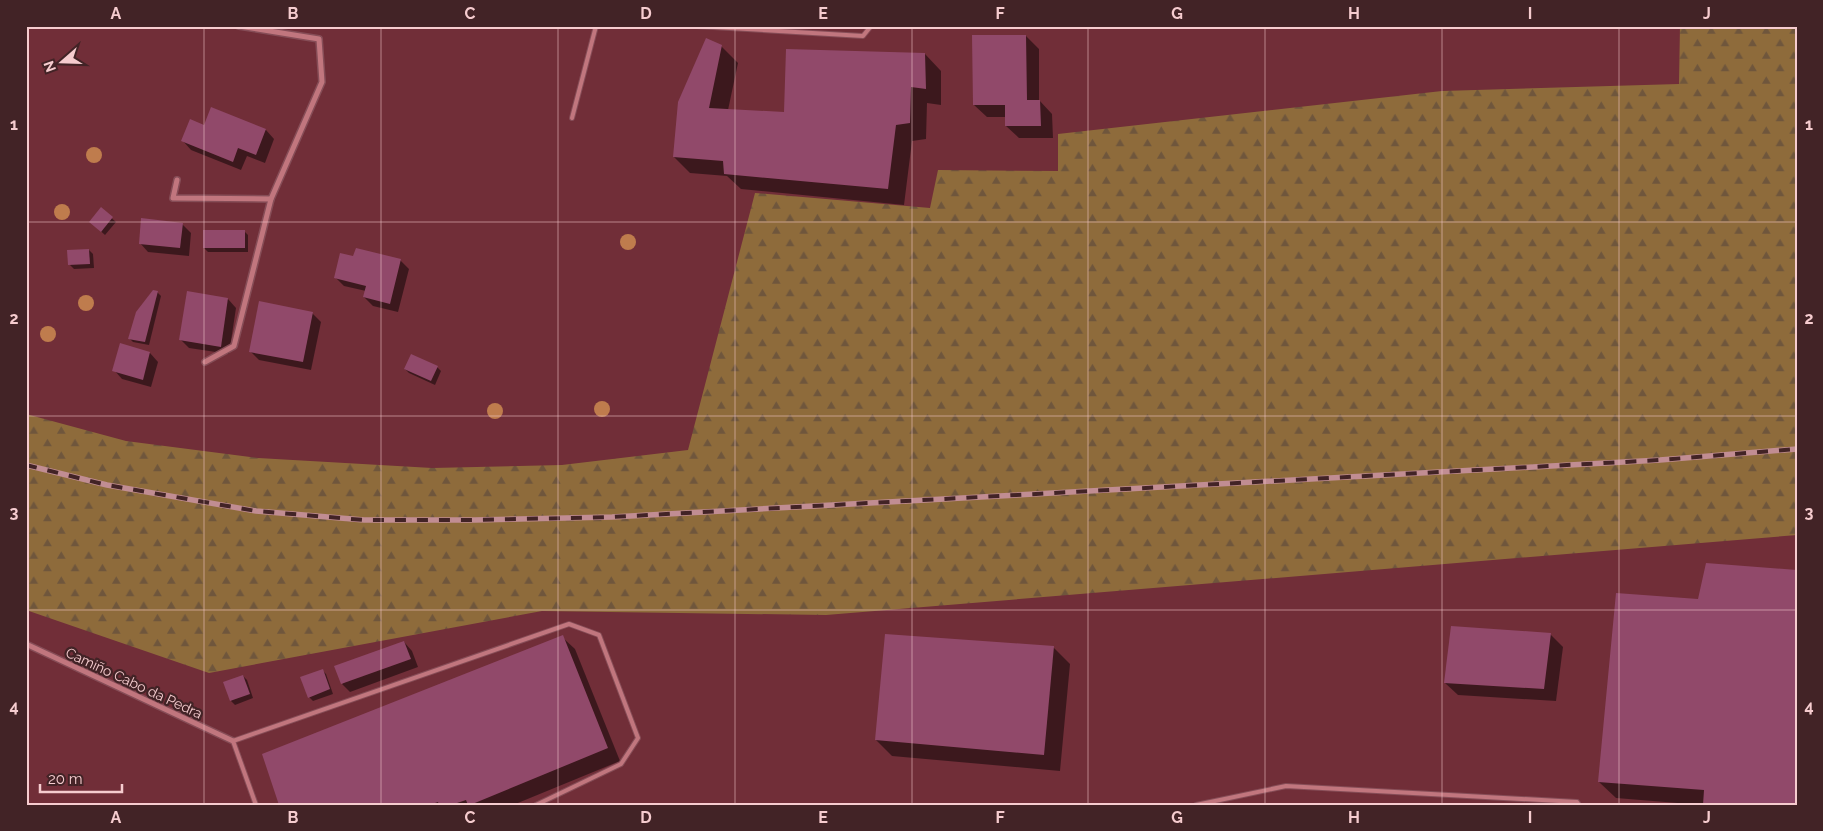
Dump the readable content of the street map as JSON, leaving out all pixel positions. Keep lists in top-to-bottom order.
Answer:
{
  "streets": {
    "street": ["Camiño Cabo da Pedra"]
  },
  "scale_bar": "20 m",
  "north": "left",
  "grid": {
    "columns": [
      "A",
      "B",
      "C",
      "D",
      "E",
      "F",
      "G",
      "H",
      "I",
      "J"
    ],
    "rows": [
      "1",
      "2",
      "3",
      "4"
    ]
  }
}
